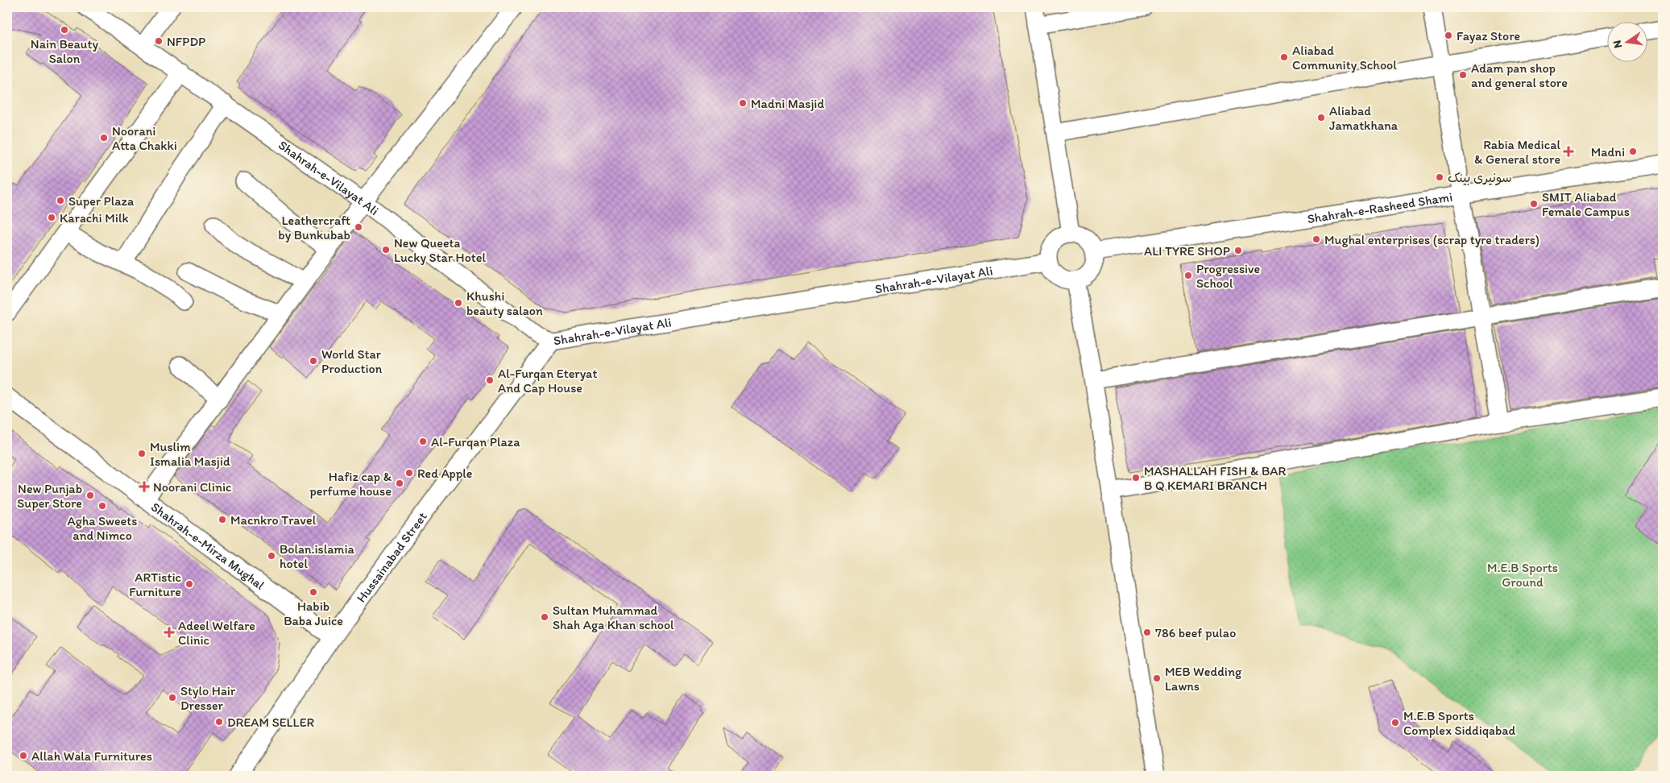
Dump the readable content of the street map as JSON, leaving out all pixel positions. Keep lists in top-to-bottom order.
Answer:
{
  "streets": {
    "street": [
      "Shahrah-e-Vilayat Ali",
      "Shahrah-e-Rasheed Shami",
      "Shahrah-e-Mirza Mughal",
      "Hussainabad Street"
    ]
  },
  "crossings": [
    ["Shahrah-e-Vilayat Ali", "Shahrah-e-Rasheed Shami"],
    ["Shahrah-e-Vilayat Ali", "Hussainabad Street"],
    ["Shahrah-e-Mirza Mughal", "Hussainabad Street"]
  ],
  "parks": ["M.E.B Sports Ground"],
  "places": {
    "other": [
      "Nain Beauty Salon",
      "Fayaz Store",
      "NFPDP",
      "Aliabad Community School",
      "Adam pan shop and general store",
      "Madni Masjid",
      "Aliabad Jamatkhana",
      "Noorani Atta Chakki",
      "Madni",
      "سونیری بینک",
      "Super Plaza",
      "SMIT Aliabad Female Campus",
      "Karachi Milk",
      "Leathercraft by Bunkubab",
      "Mughal enterprises (scrap tyre traders)",
      "New Queeta Lucky Star Hotel",
      "ALI TYRE SHOP",
      "Progressive School",
      "Khushi beauty salaon",
      "World Star Production",
      "Al-Furqan Eteryat And Cap House",
      "Al-Furqan Plaza",
      "Muslim Ismalia Masjid",
      "Red Apple",
      "MASHALLAH FISH & BAR B Q KEMARI BRANCH",
      "Hafiz cap & perfume house",
      "New Punjab Super Store",
      "Agha Sweets and Nimco",
      "Macnkro Travel",
      "Bolan.islamia hotel",
      "ARTistic Furniture",
      "Habib Baba Juice",
      "Sultan Muhammad Shah Aga Khan school",
      "786 beef pulao",
      "MEB Wedding Lawns",
      "Stylo Hair Dresser",
      "DREAM SELLER",
      "M.E.B Sports Complex Siddiqabad",
      "Allah Wala Furnitures"
    ],
    "health": ["Rabia Medical & General store", "Noorani Clinic", "Adeel Welfare Clinic"]
  },
  "north": "left"
}
